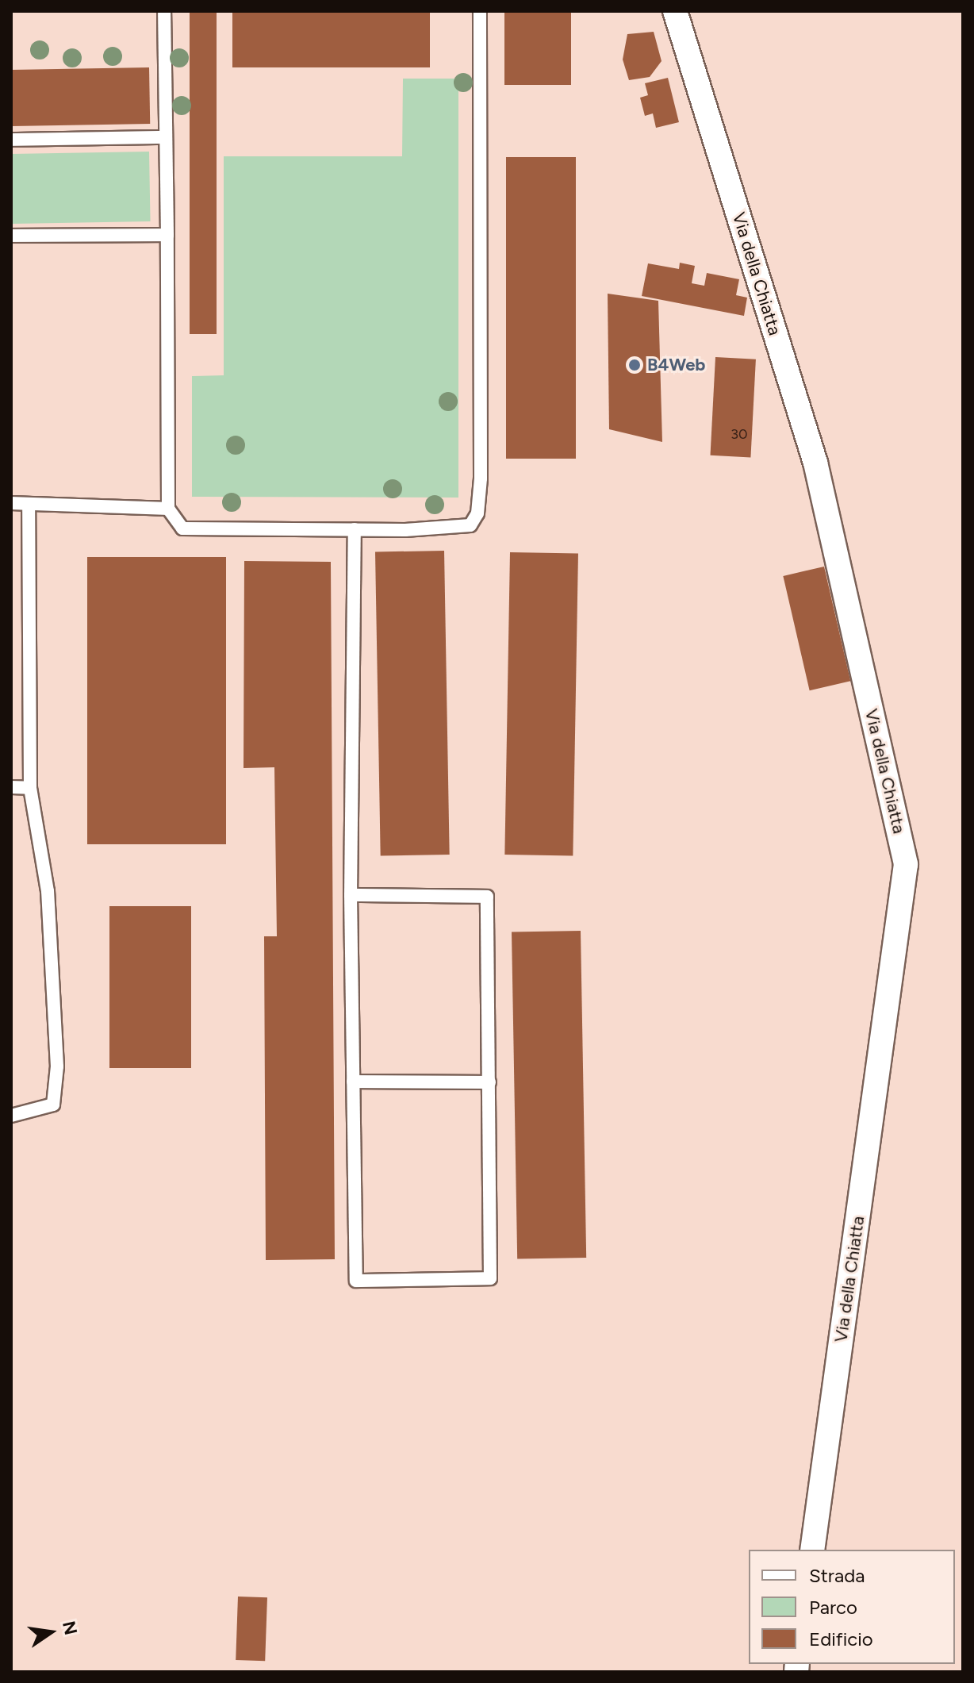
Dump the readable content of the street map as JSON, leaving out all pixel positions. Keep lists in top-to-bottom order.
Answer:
{
  "streets": {
    "street": ["Via della Chiatta"]
  },
  "places": ["B4Web"],
  "house_numbers": ["30"],
  "legend": ["Strada", "Parco", "Edificio"],
  "north": "right"
}
